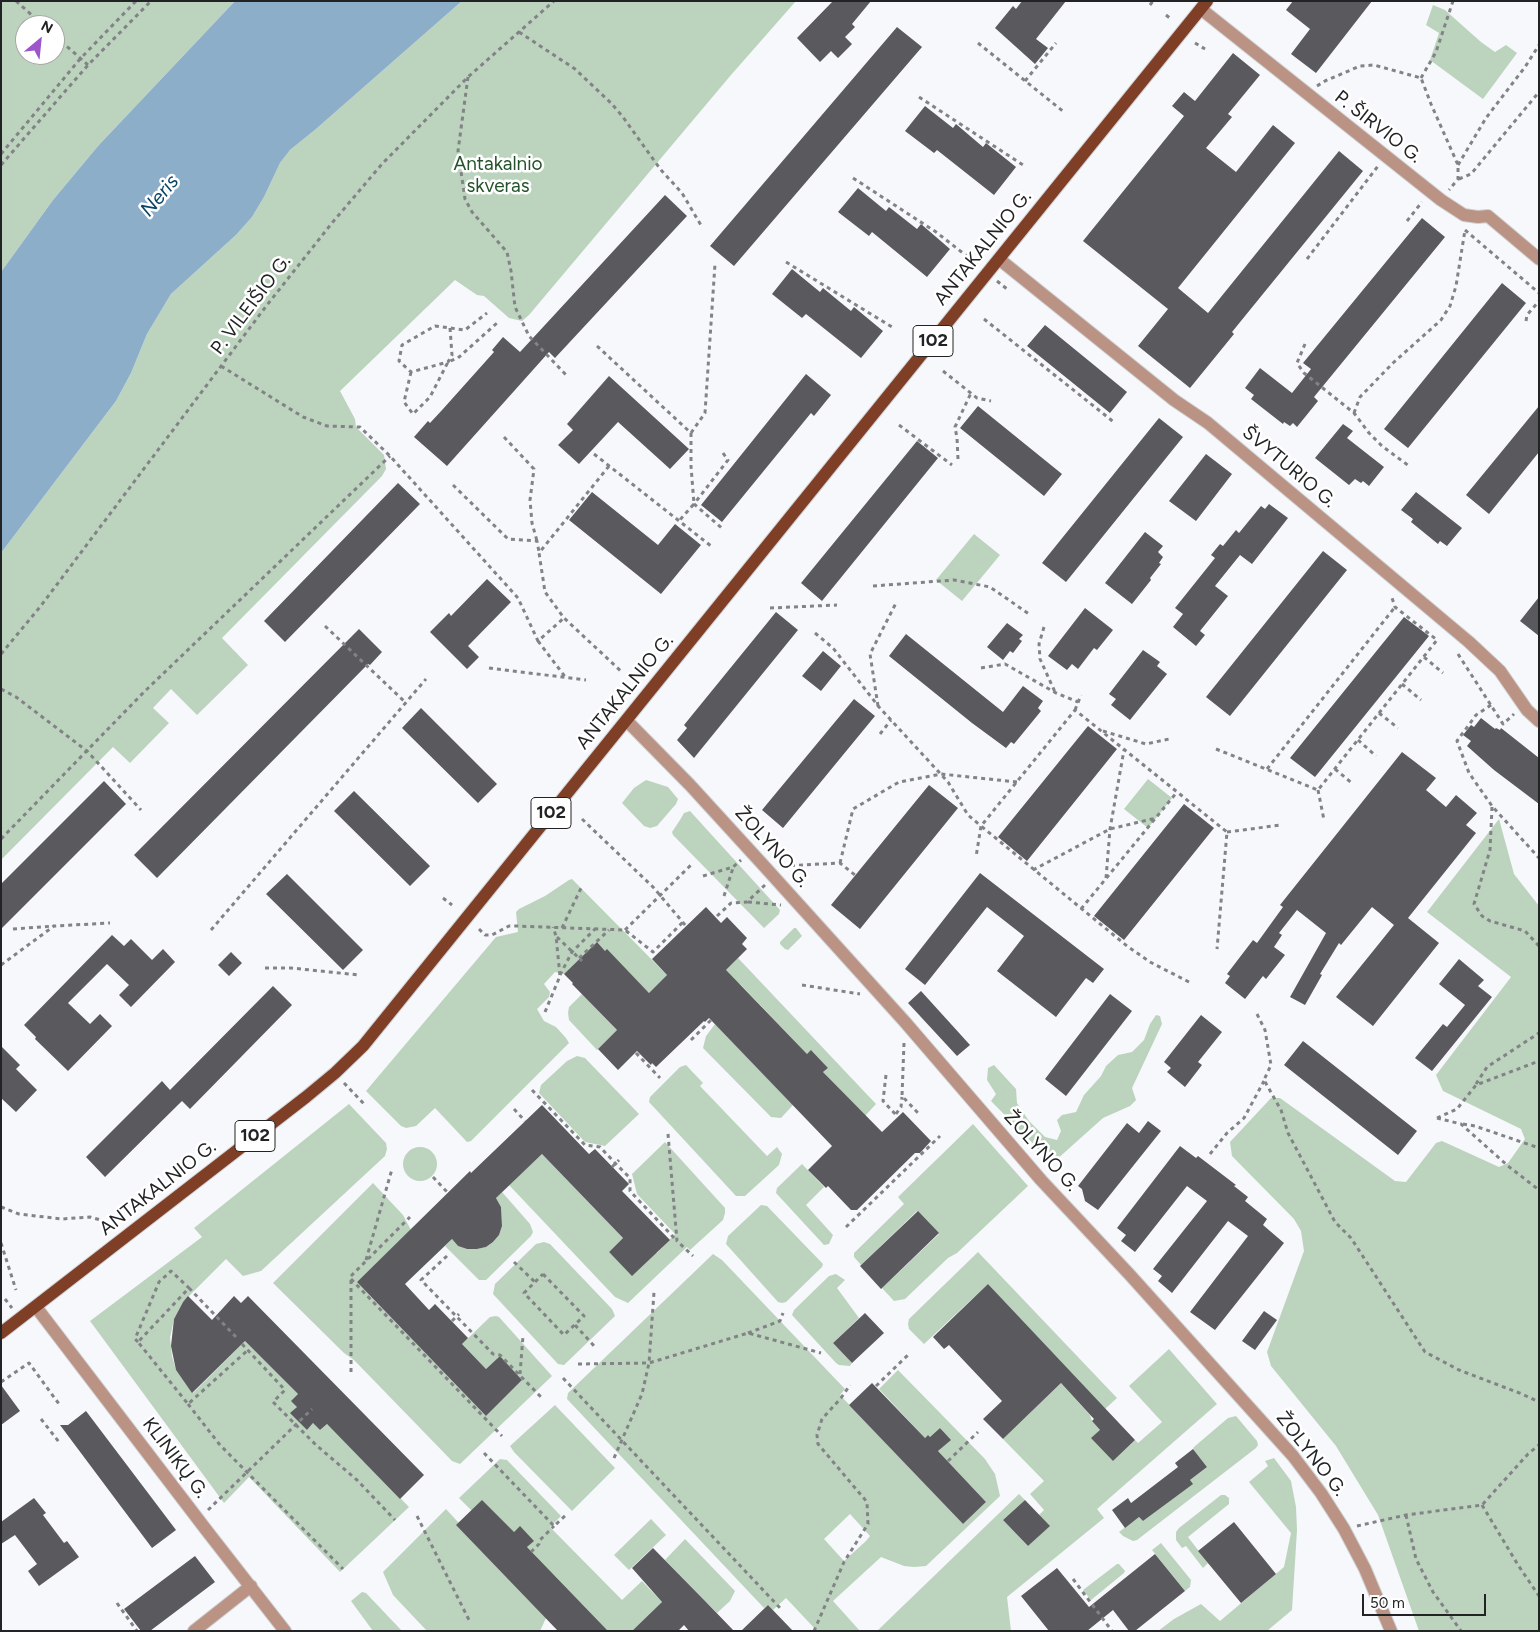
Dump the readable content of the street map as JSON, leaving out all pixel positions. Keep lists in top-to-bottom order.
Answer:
{
  "streets": {
    "main road": ["ANTAKALNIO G.", "102"],
    "street": [
      "P. ŠIRVIO G.",
      "ŠVYTURIO G.",
      "ŽOLYNO G.",
      "KLINIKŲ G."
    ],
    "path": ["P. VILEIŠIO G."]
  },
  "crossings": [
    ["P. ŠIRVIO G.", "ANTAKALNIO G."],
    ["ANTAKALNIO G.", "ŠVYTURIO G."],
    ["ANTAKALNIO G.", "ŽOLYNO G."],
    ["ANTAKALNIO G.", "KLINIKŲ G."]
  ],
  "water": ["Neris"],
  "parks": ["Antakalnio skveras"],
  "scale_bar": "50 m",
  "north": "top right"
}
